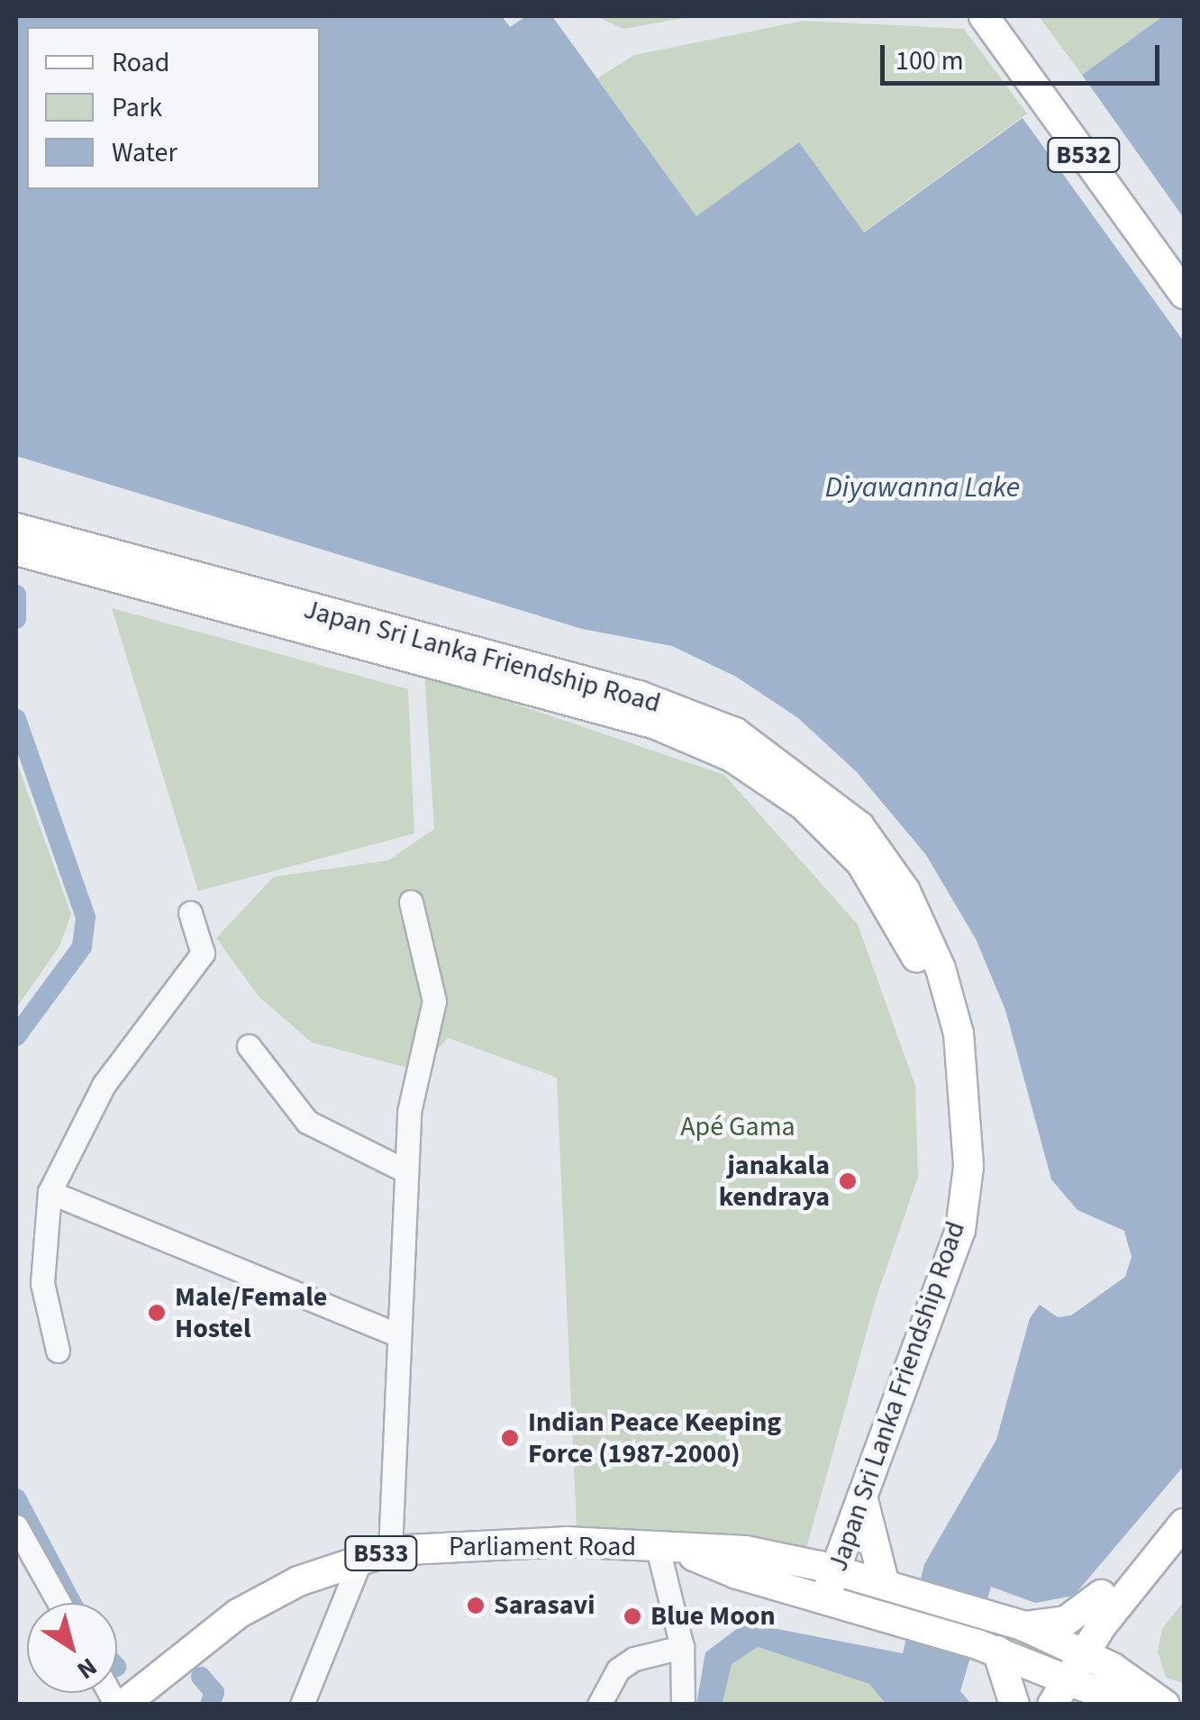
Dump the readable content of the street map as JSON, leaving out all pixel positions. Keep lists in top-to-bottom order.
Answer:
{
  "streets": {
    "main road": [
      "B532",
      "Japan Sri Lanka Friendship Road",
      "Parliament Road",
      "B533"
    ]
  },
  "crossings": [
    ["Japan Sri Lanka Friendship Road", "Parliament Road"]
  ],
  "water": ["Diyawanna Lake"],
  "parks": ["Apé Gama"],
  "places": [
    "janakala kendraya",
    "Male/Female Hostel",
    "Indian Peace Keeping Force (1987-2000)",
    "Sarasavi",
    "Blue Moon"
  ],
  "legend": ["Road", "Park", "Water"],
  "scale_bar": "100 m",
  "north": "bottom right"
}
